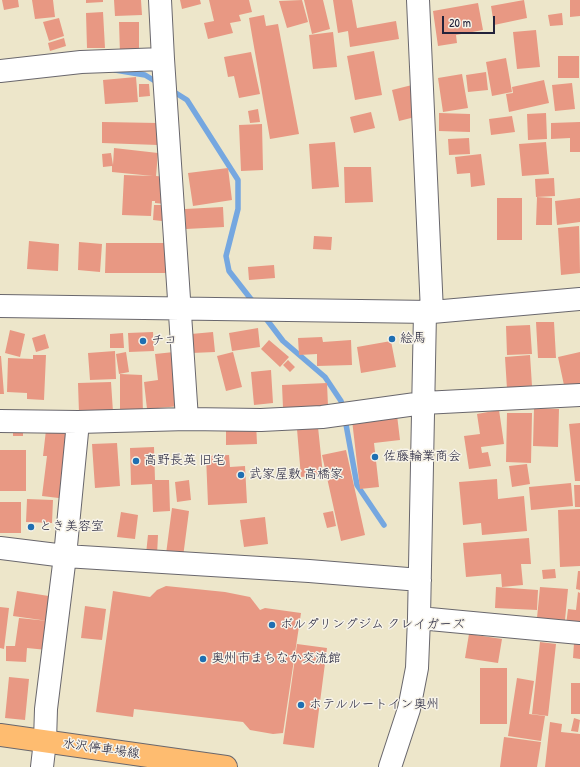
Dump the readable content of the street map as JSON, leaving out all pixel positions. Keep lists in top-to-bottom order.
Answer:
{
  "streets": {
    "main road": ["水沢停車場線"]
  },
  "places": [
    "絵馬",
    "チコ",
    "佐藤輪業商会",
    "高野長英 旧宅",
    "武家屋敷 高橋家",
    "とき美容室",
    "ボルダリングジム クレイガーズ",
    "奥州市まちなか交流館",
    "ホテルルートイン奥州"
  ],
  "scale_bar": "20 m"
}
